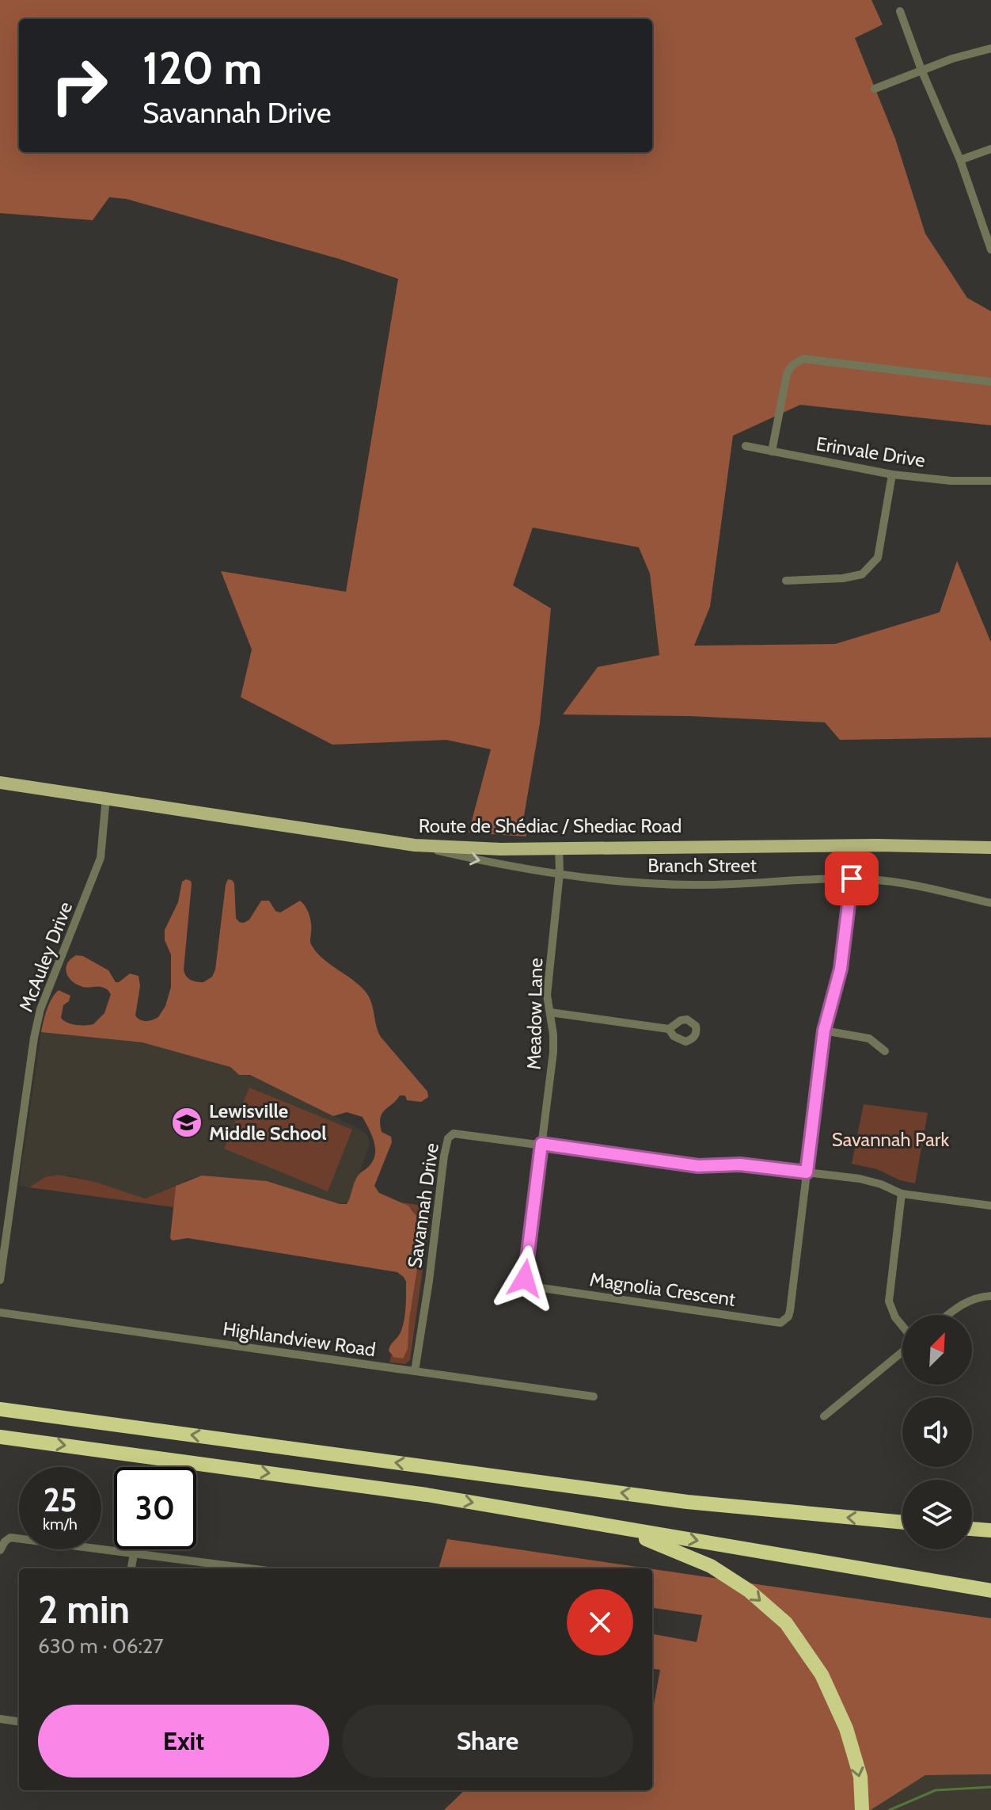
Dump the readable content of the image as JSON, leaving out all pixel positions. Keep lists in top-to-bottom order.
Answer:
{
  "streets": {
    "main road": ["Route de Shédiac / Shediac Road"],
    "street": [
      "Erinvale Drive",
      "Branch Street",
      "McAuley Drive",
      "Meadow Lane",
      "Savannah Drive",
      "Magnolia Crescent",
      "Highlandview Road"
    ]
  },
  "crossings": [
    ["Route de Shédiac / Shediac Road", "Branch Street"],
    ["Route de Shédiac / Shediac Road", "McAuley Drive"],
    ["Route de Shédiac / Shediac Road", "Meadow Lane"],
    ["Branch Street", "Meadow Lane"],
    ["Meadow Lane", "Savannah Drive"],
    ["Meadow Lane", "Magnolia Crescent"],
    ["Savannah Drive", "Magnolia Crescent"],
    ["Savannah Drive", "Highlandview Road"]
  ],
  "parks": ["Savannah Park"],
  "places": {
    "school or university": ["Lewisville Middle School"]
  },
  "north": "top right",
  "page": {
    "turn": ["120 m", "Savannah Drive"],
    "speed": "25 km/h",
    "limit": "30",
    "heading": ["2 min", "630 m · 06:27"],
    "buttons": ["Exit", "Share"]
  }
}
